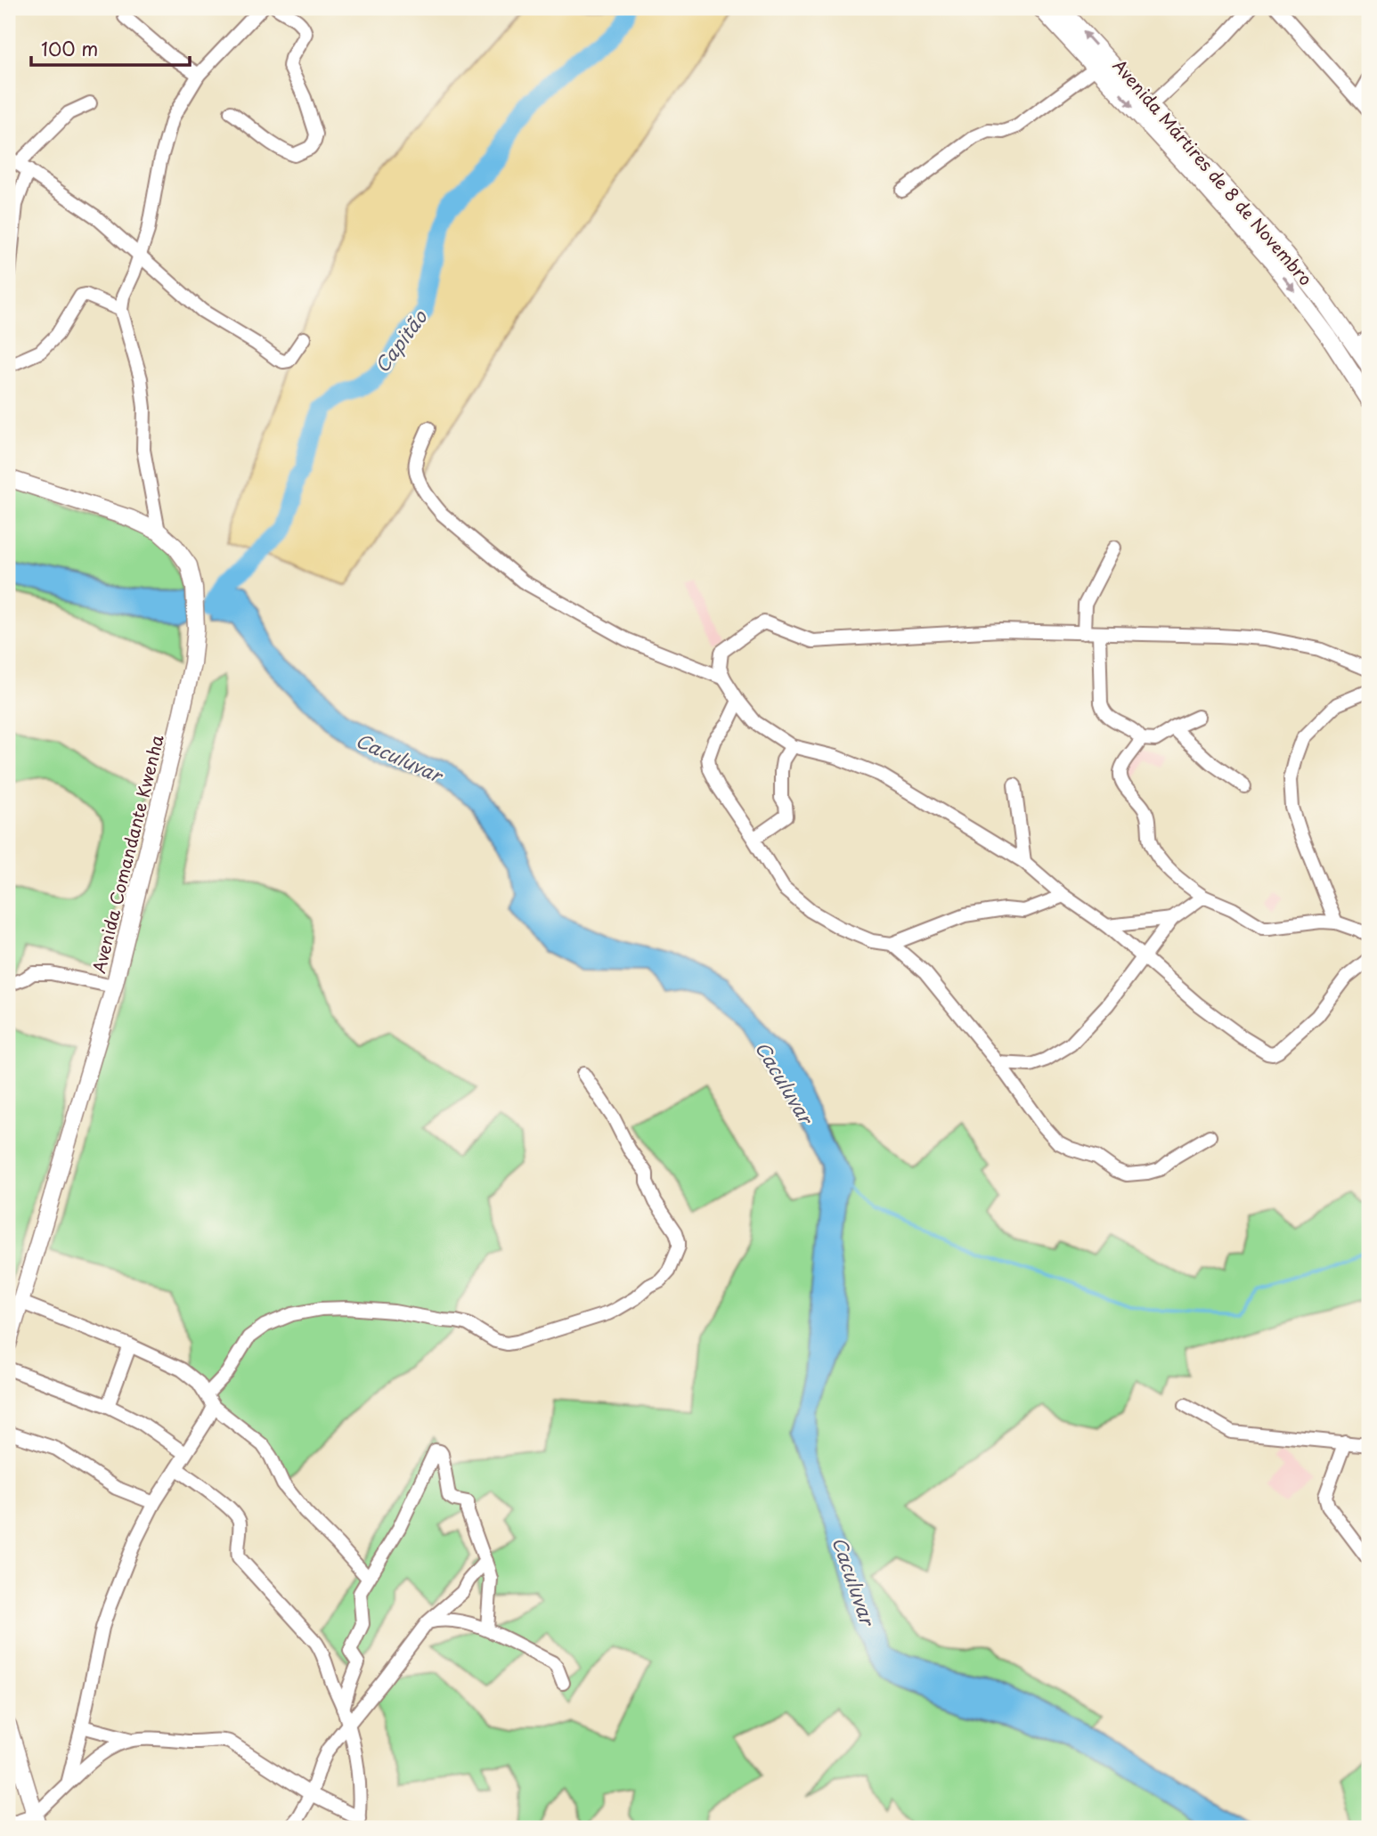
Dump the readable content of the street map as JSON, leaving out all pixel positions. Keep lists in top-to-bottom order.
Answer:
{
  "streets": {
    "main road": ["Avenida Mártires de 8 de Novembro", "Avenida Comandante Kwenha"]
  },
  "water": ["Capitão", "Caculuvar"],
  "scale_bar": "100 m"
}
